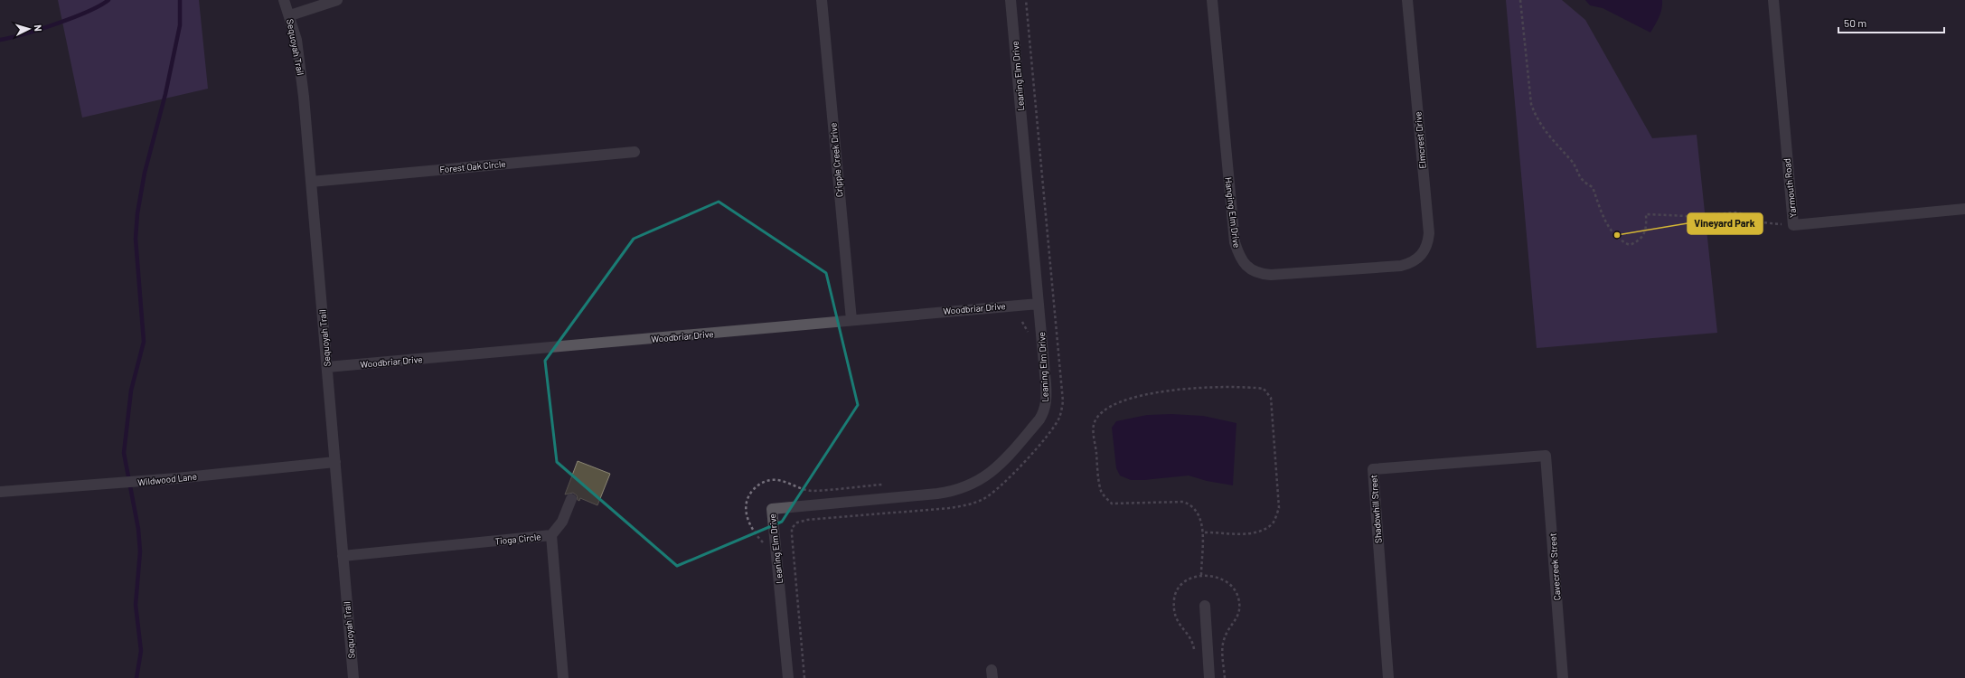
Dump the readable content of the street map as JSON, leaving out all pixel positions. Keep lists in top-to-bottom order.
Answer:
{
  "streets": {
    "street": [
      "Sequoyah Trail",
      "Leaning Elm Drive",
      "Elmcrest Drive",
      "Cripple Creek Drive",
      "Forest Oak Circle",
      "Yarmouth Road",
      "Hanging Elm Drive",
      "Woodbriar Drive",
      "Wildwood Lane",
      "Shadowhill Street",
      "Tioga Circle",
      "Cavecreek Street"
    ]
  },
  "crossings": [
    ["Sequoyah Trail", "Forest Oak Circle"],
    ["Sequoyah Trail", "Woodbriar Drive"],
    ["Sequoyah Trail", "Wildwood Lane"],
    ["Sequoyah Trail", "Tioga Circle"],
    ["Leaning Elm Drive", "Woodbriar Drive"],
    ["Elmcrest Drive", "Hanging Elm Drive"],
    ["Cripple Creek Drive", "Woodbriar Drive"],
    ["Shadowhill Street", "Cavecreek Street"]
  ],
  "places": ["Vineyard Park"],
  "scale_bar": "50 m",
  "north": "right"
}
